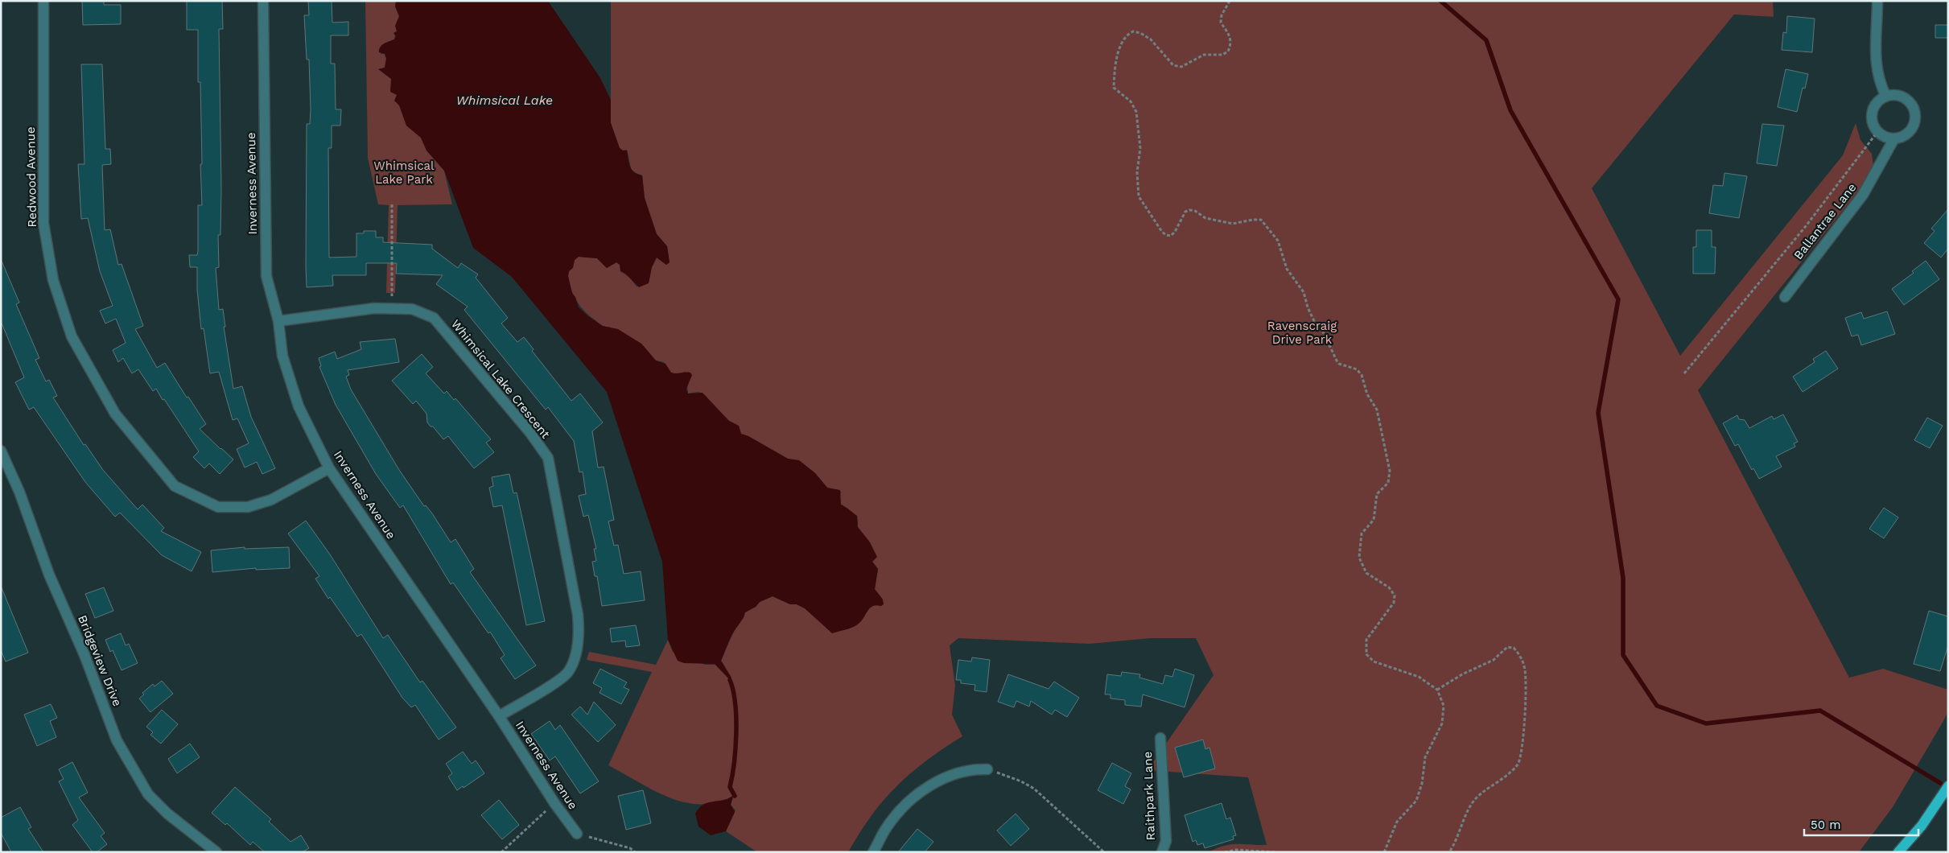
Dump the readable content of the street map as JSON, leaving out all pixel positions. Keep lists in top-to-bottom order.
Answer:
{
  "streets": {
    "street": [
      "Redwood Avenue",
      "Inverness Avenue",
      "Ballantrae Lane",
      "Whimsical Lake Crescent",
      "Bridgeview Drive",
      "Raithpark Lane"
    ]
  },
  "crossings": [
    ["Redwood Avenue", "Inverness Avenue"],
    ["Inverness Avenue", "Whimsical Lake Crescent"]
  ],
  "water": ["Whimsical Lake"],
  "parks": ["Whimsical Lake Park", "Ravenscraig Drive Park"],
  "scale_bar": "50 m"
}
